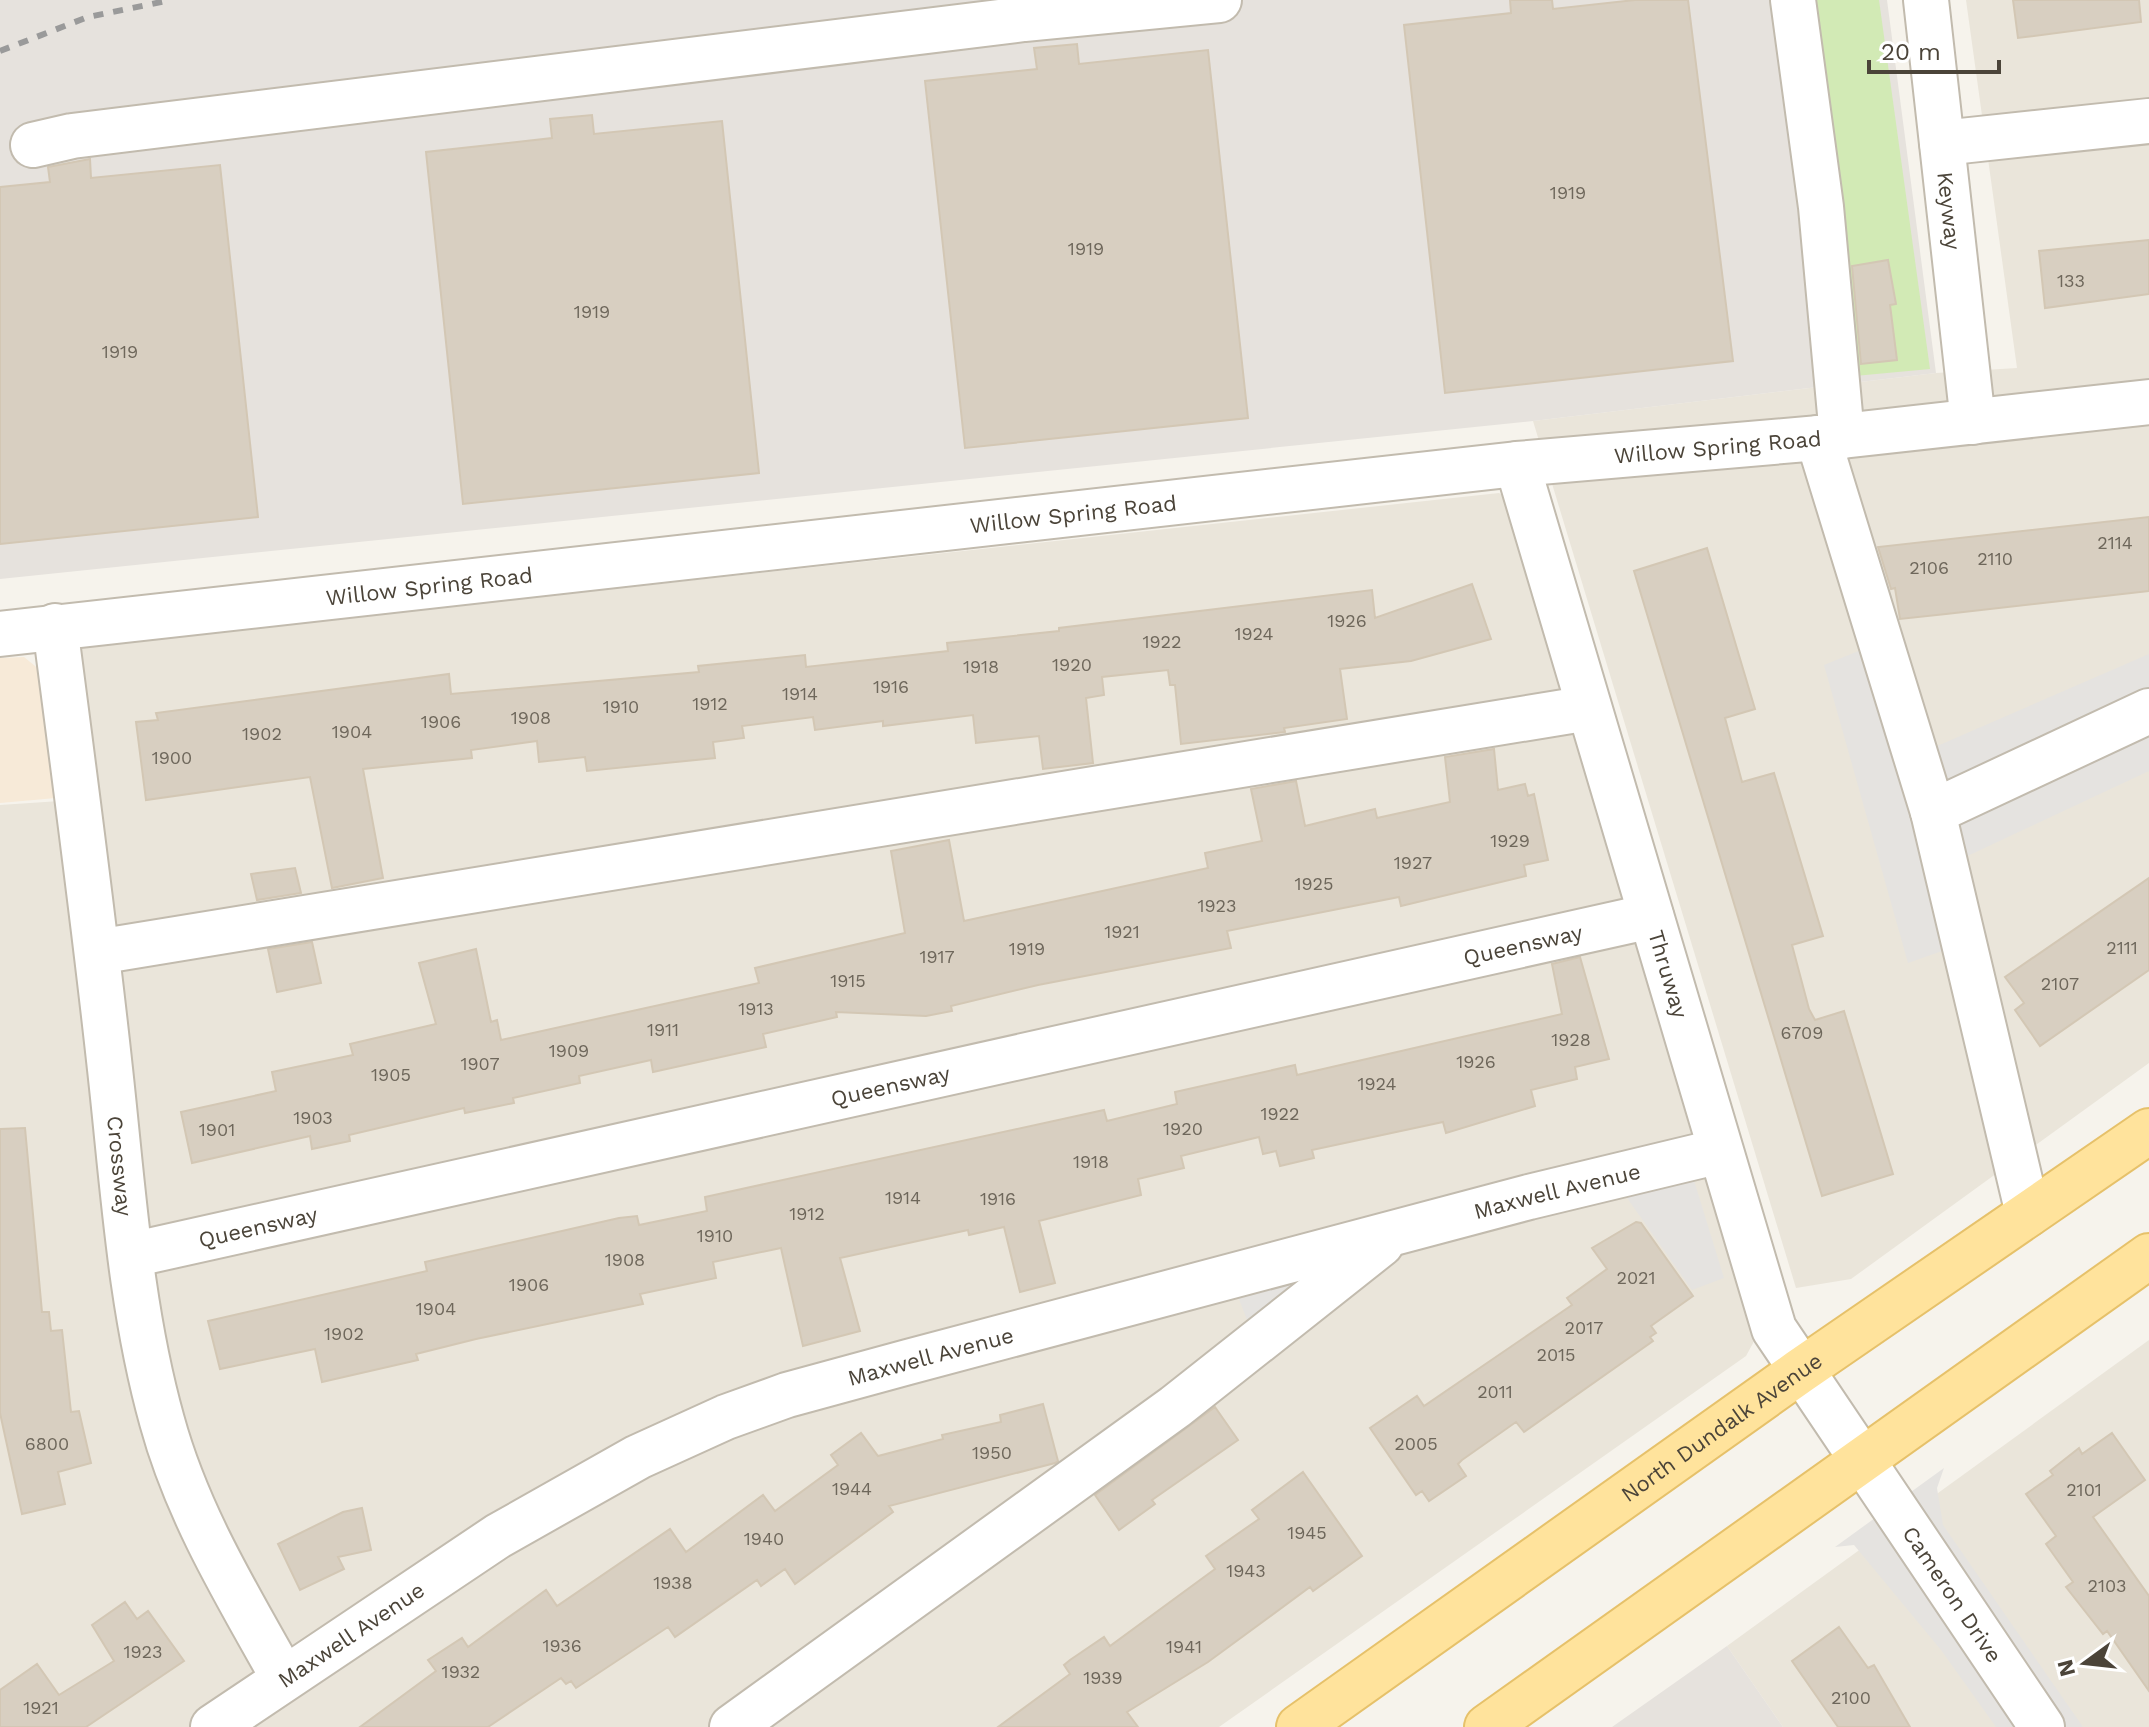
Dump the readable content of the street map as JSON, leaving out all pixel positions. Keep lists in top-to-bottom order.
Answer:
{
  "streets": {
    "main road": ["North Dundalk Avenue"],
    "street": [
      "Keyway",
      "Willow Spring Road",
      "Queensway",
      "Thruway",
      "Crossway",
      "Maxwell Avenue",
      "Cameron Drive"
    ]
  },
  "crossings": [
    ["Keyway", "Willow Spring Road"],
    ["Willow Spring Road", "Thruway"],
    ["Willow Spring Road", "Crossway"],
    ["Queensway", "Thruway"],
    ["Queensway", "Crossway"],
    ["Thruway", "Maxwell Avenue"],
    ["Thruway", "North Dundalk Avenue"],
    ["Thruway", "Cameron Drive"],
    ["Crossway", "Maxwell Avenue"]
  ],
  "house_numbers": [
    "1919",
    "1919",
    "133",
    "1919",
    "1919",
    "2114",
    "2110",
    "2106",
    "1926",
    "1924",
    "1922",
    "1920",
    "1918",
    "1916",
    "1914",
    "1912",
    "1910",
    "1908",
    "1906",
    "1904",
    "1902",
    "1900",
    "1929",
    "1927",
    "1925",
    "1923",
    "1921",
    "2111",
    "1919",
    "1917",
    "1915",
    "2107",
    "1913",
    "1911",
    "6709",
    "1928",
    "1909",
    "1926",
    "1907",
    "1905",
    "1924",
    "1922",
    "1903",
    "1920",
    "1901",
    "1918",
    "1914",
    "1916",
    "1912",
    "1910",
    "1908",
    "2021",
    "1906",
    "1904",
    "2017",
    "1902",
    "2015",
    "2011",
    "6800",
    "2005",
    "1950",
    "1944",
    "2101",
    "1945",
    "1940",
    "1943",
    "1938",
    "2103",
    "1936",
    "1941",
    "1923",
    "1932",
    "1939",
    "2100",
    "1921"
  ],
  "scale_bar": "20 m",
  "north": "left"
}
